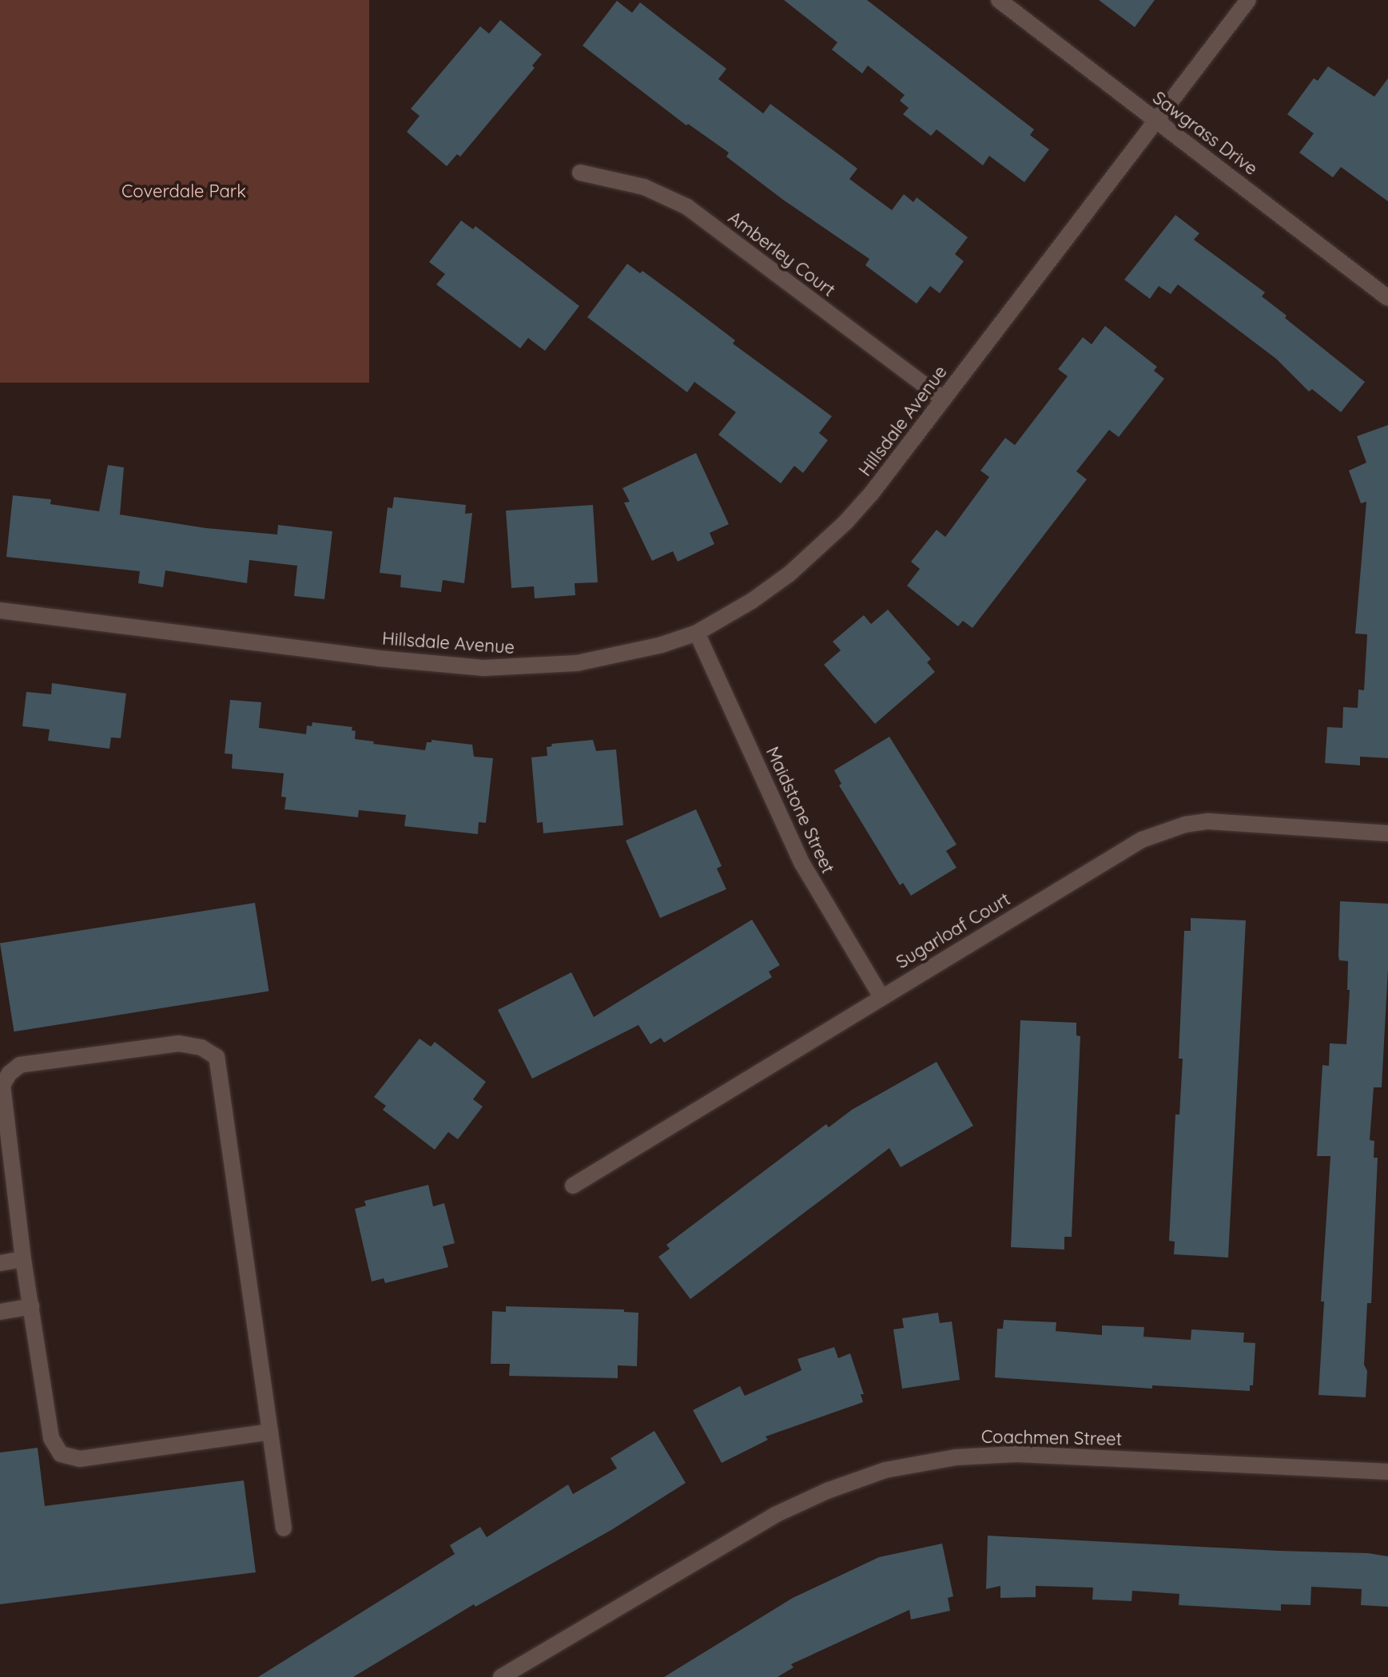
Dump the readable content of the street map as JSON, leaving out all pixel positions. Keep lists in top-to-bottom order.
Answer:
{
  "streets": {
    "street": [
      "Sawgrass Drive",
      "Amberley Court",
      "Hillsdale Avenue",
      "Maidstone Street",
      "Sugarloaf Court",
      "Coachmen Street"
    ]
  },
  "crossings": [
    ["Sawgrass Drive", "Hillsdale Avenue"],
    ["Amberley Court", "Hillsdale Avenue"],
    ["Hillsdale Avenue", "Maidstone Street"],
    ["Maidstone Street", "Sugarloaf Court"]
  ],
  "parks": ["Coverdale Park"]
}
